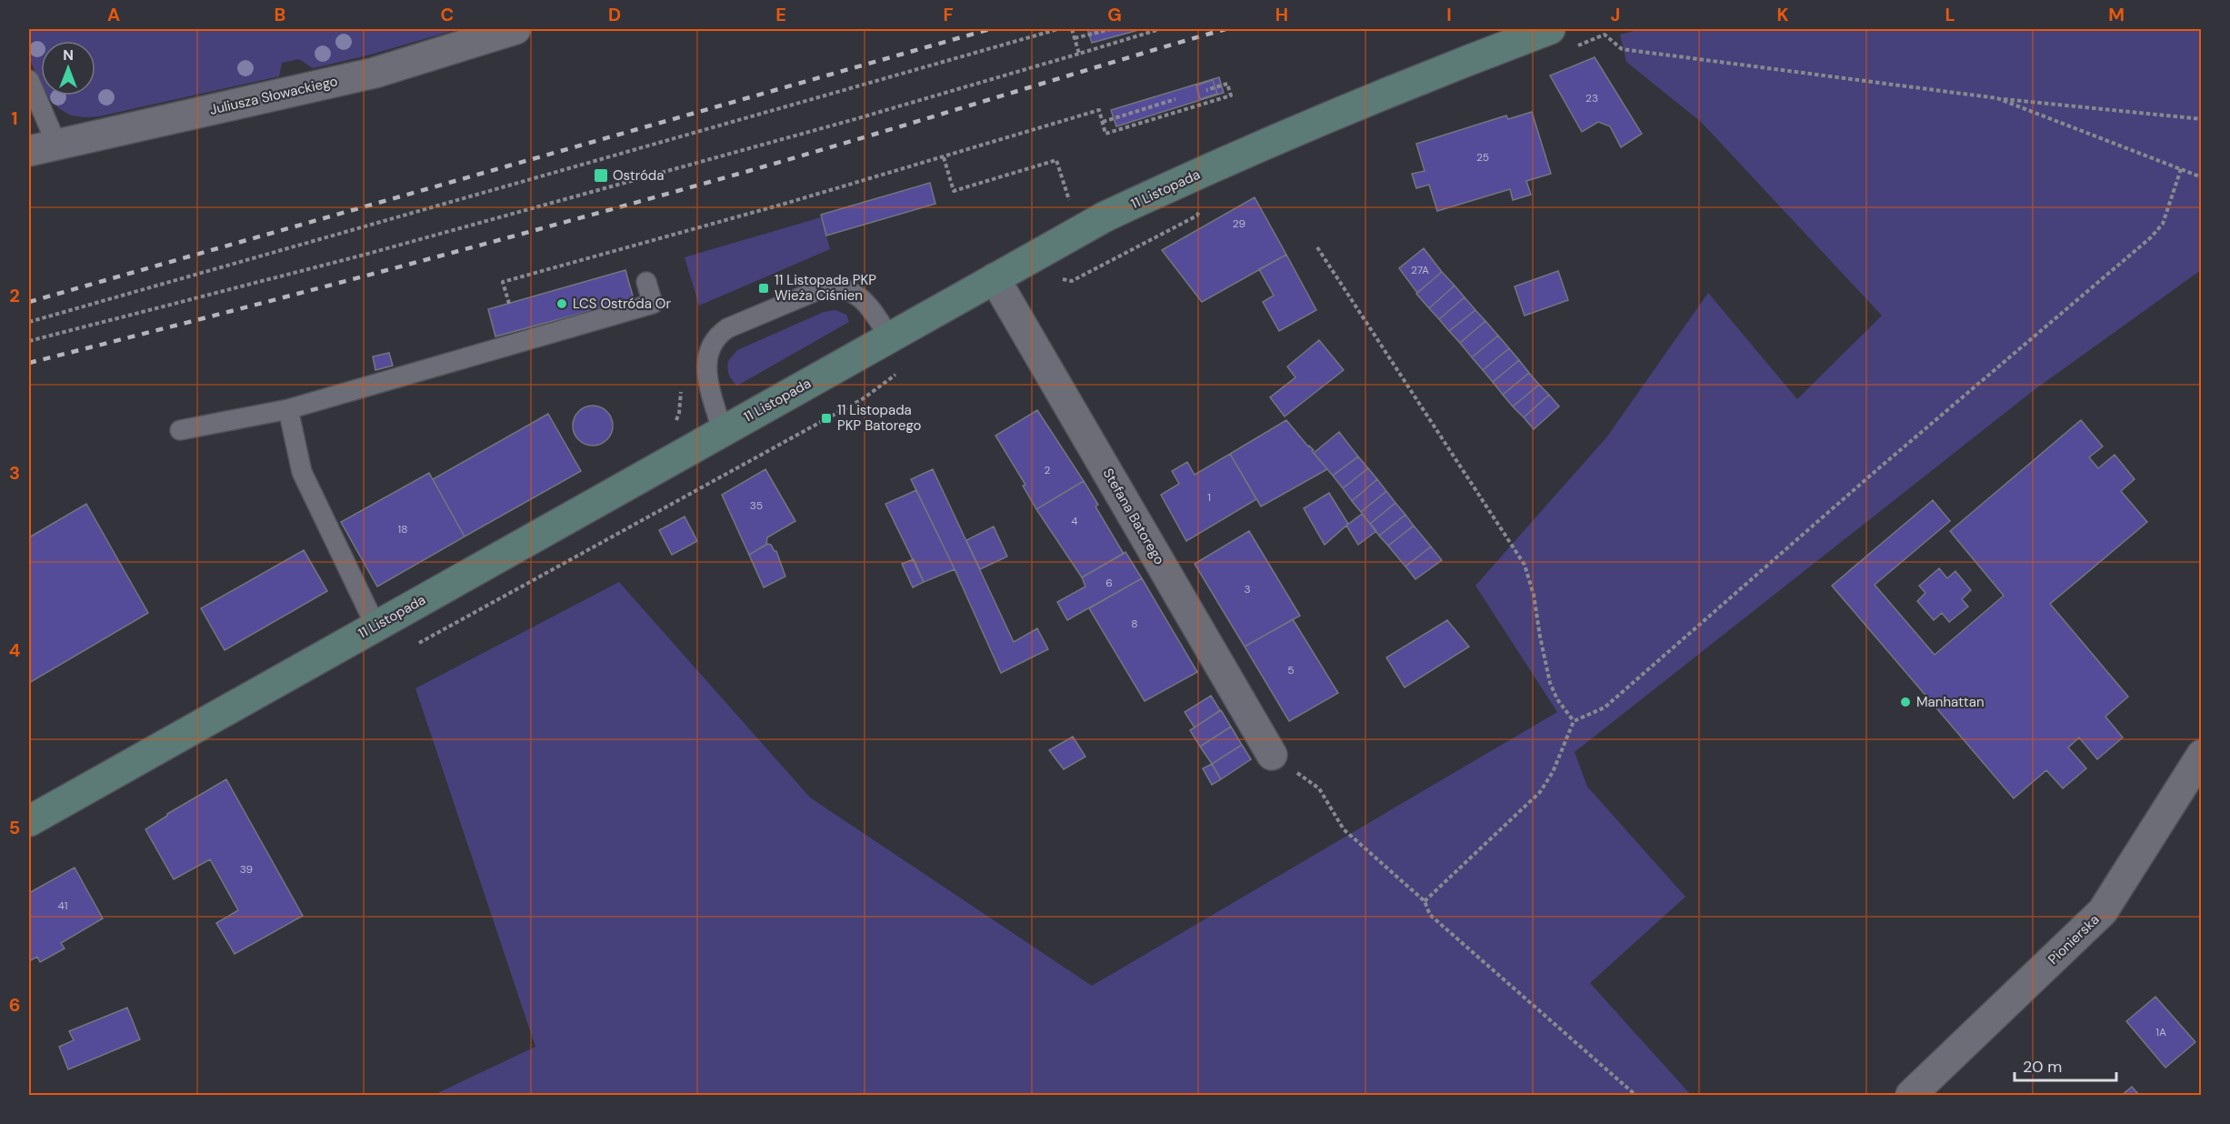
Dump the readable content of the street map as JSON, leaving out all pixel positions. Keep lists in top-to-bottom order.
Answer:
{
  "streets": {
    "main road": ["11 Listopada"],
    "street": ["Juliusza Słowackiego", "Stefana Batorego", "Pionierska"]
  },
  "crossings": [
    ["11 Listopada", "Stefana Batorego"]
  ],
  "places": {
    "transit": ["Ostróda", "11 Listopada PKP Wieża Ciśnien", "11 Listopada PKP Batorego"],
    "other": ["LCS Ostróda Or", "Manhattan"]
  },
  "house_numbers": [
    "23",
    "25",
    "29",
    "27A",
    "2",
    "1",
    "35",
    "4",
    "18",
    "6",
    "3",
    "8",
    "5",
    "39",
    "41",
    "1A"
  ],
  "scale_bar": "20 m",
  "north": "top",
  "grid": {
    "columns": [
      "A",
      "B",
      "C",
      "D",
      "E",
      "F",
      "G",
      "H",
      "I",
      "J",
      "K",
      "L",
      "M"
    ],
    "rows": [
      "1",
      "2",
      "3",
      "4",
      "5",
      "6"
    ]
  }
}
